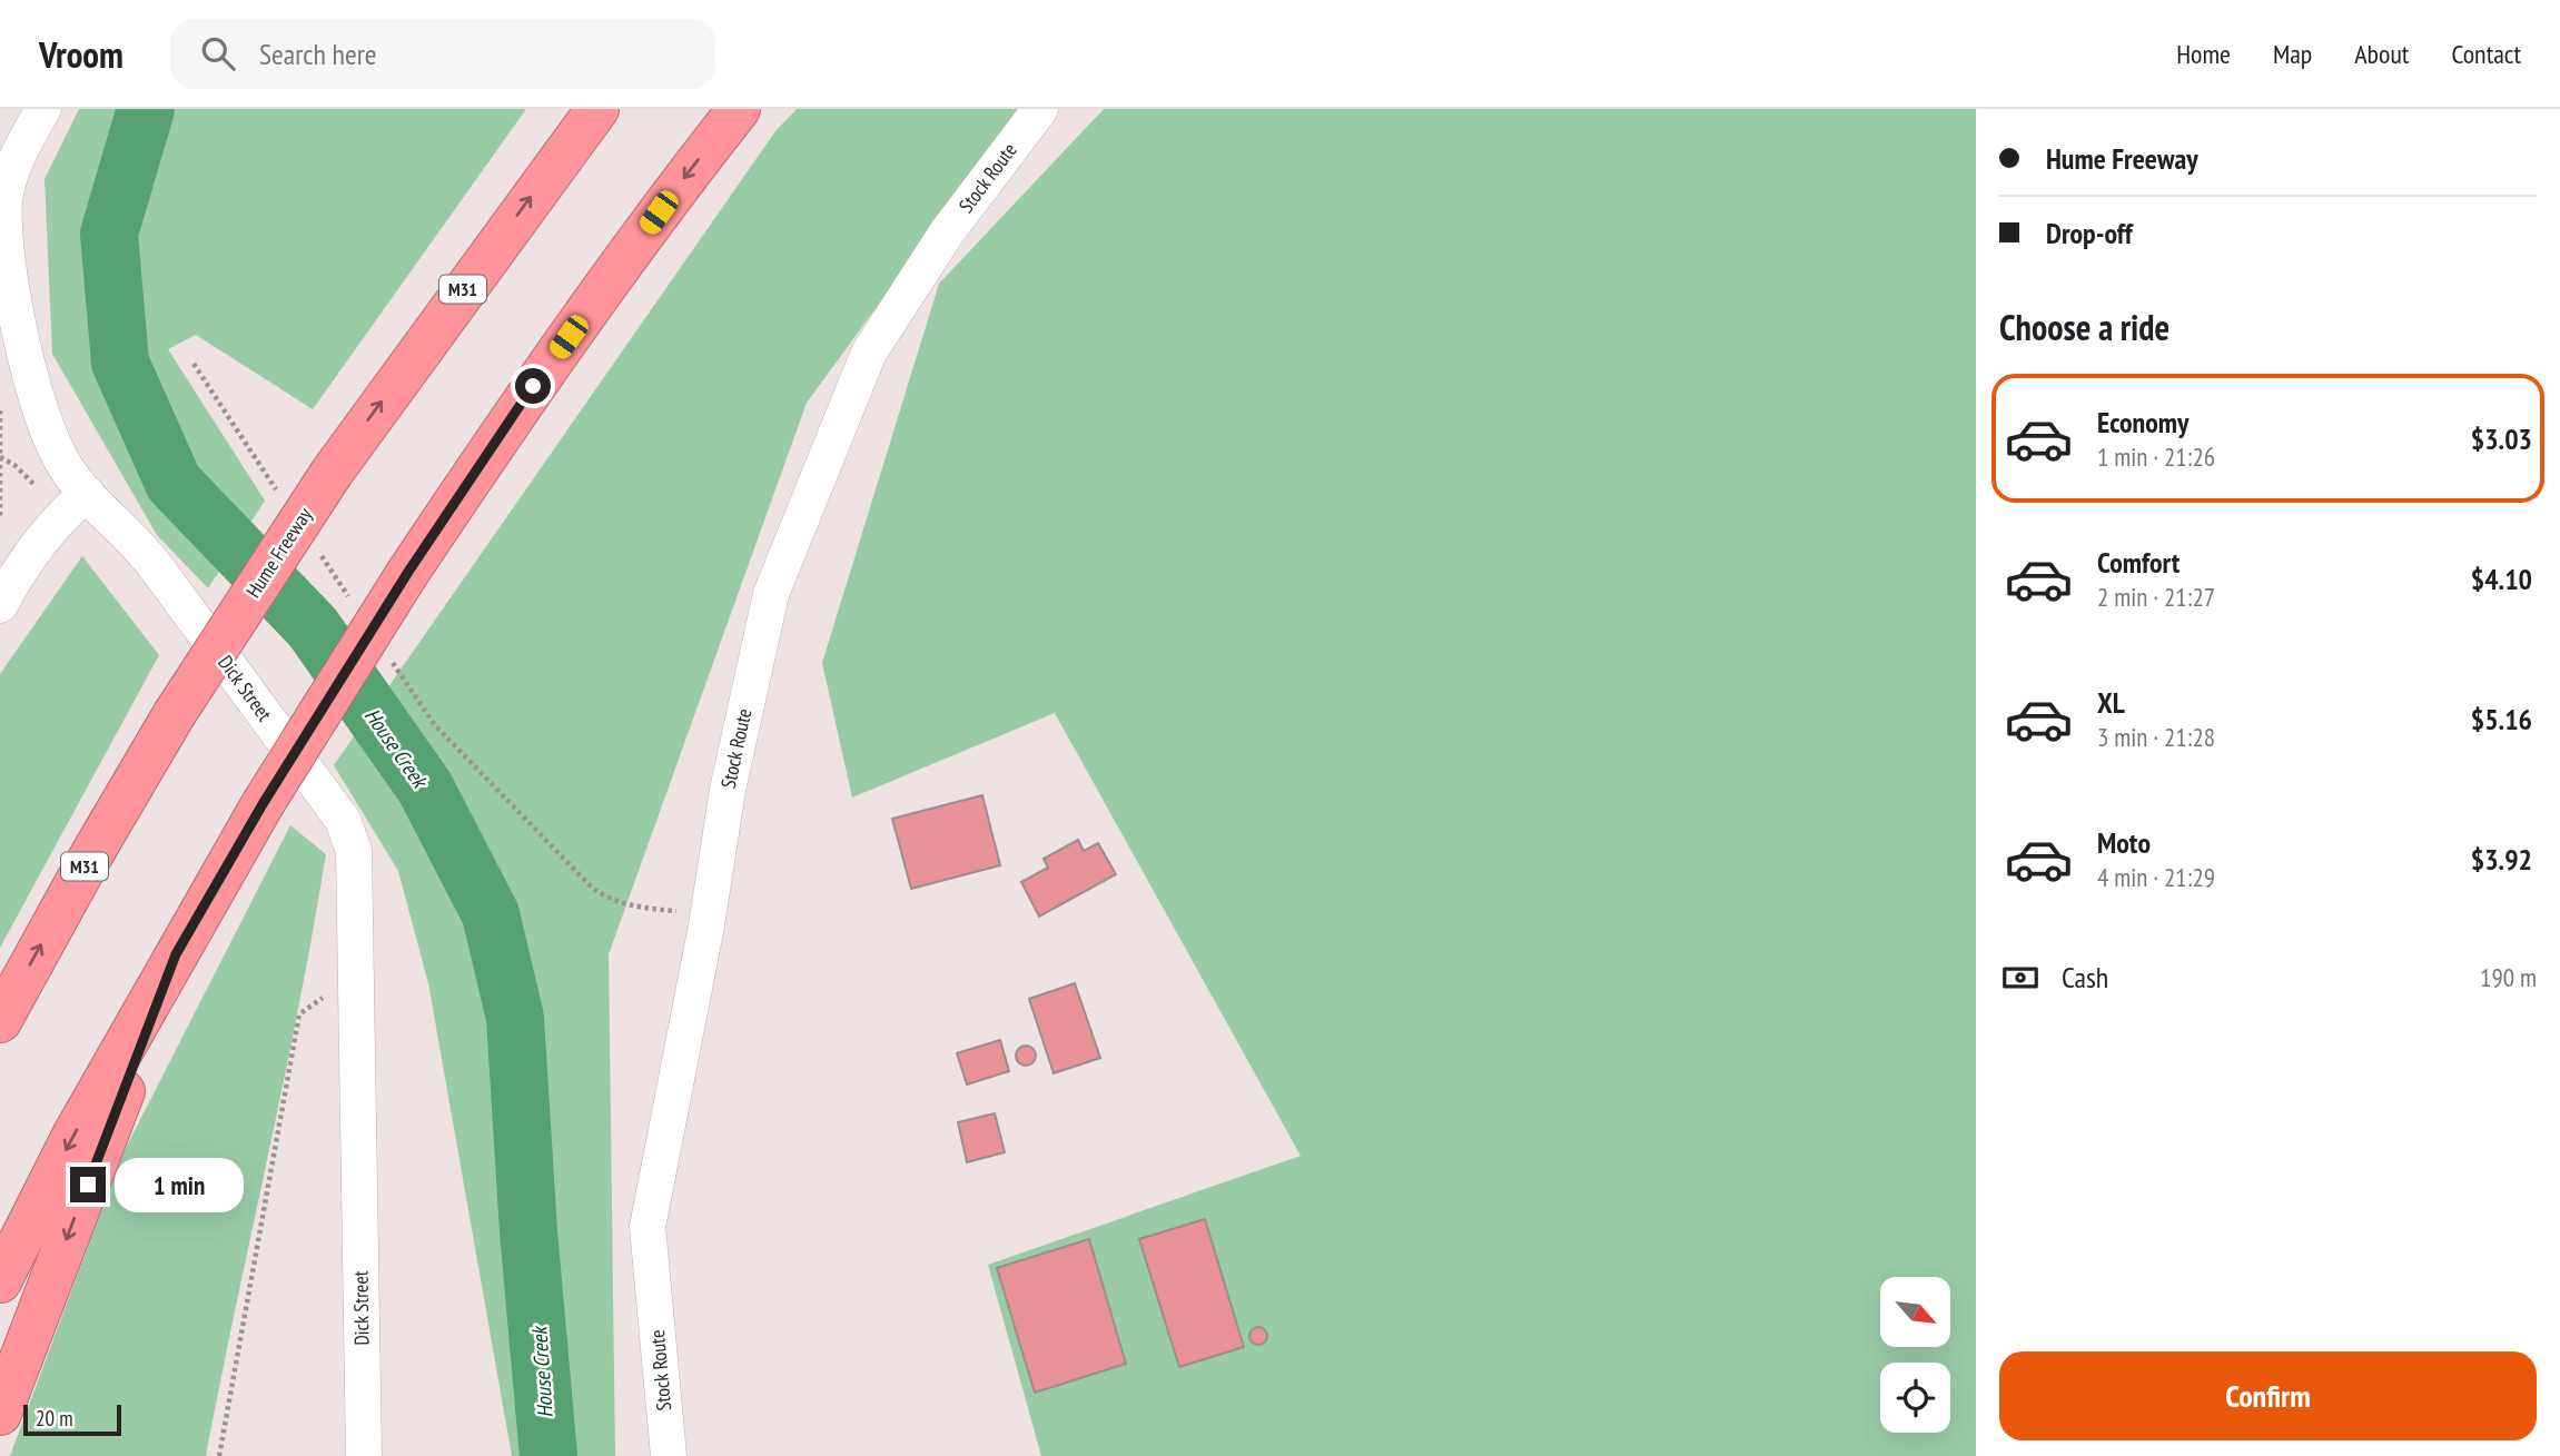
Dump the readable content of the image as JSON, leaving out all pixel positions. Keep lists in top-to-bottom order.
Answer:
{
  "streets": {
    "highway": ["M31", "Hume Freeway"],
    "street": ["Stock Route", "Dick Street"]
  },
  "water": ["House Creek"],
  "scale_bar": "20 m",
  "north": "bottom right",
  "page": {
    "header": "Vroom",
    "search": "Search here",
    "nav": [
      "Home",
      "Map",
      "About",
      "Contact"
    ],
    "banner": ["Hume Freeway", "Drop-off"],
    "heading": "Choose a ride",
    "list": [
      {
        "name": "Economy",
        "note": "1 min · 21:26",
        "value": "$3.03"
      },
      {
        "name": "Comfort",
        "note": "2 min · 21:27",
        "value": "$4.10"
      },
      {
        "name": "XL",
        "note": "3 min · 21:28",
        "value": "$5.16"
      },
      {
        "name": "Moto",
        "note": "4 min · 21:29",
        "value": "$3.92"
      }
    ],
    "pay": ["Cash", "190 m"],
    "bubble": "1 min",
    "buttons": "Confirm",
    "scale": "20 m"
  }
}
